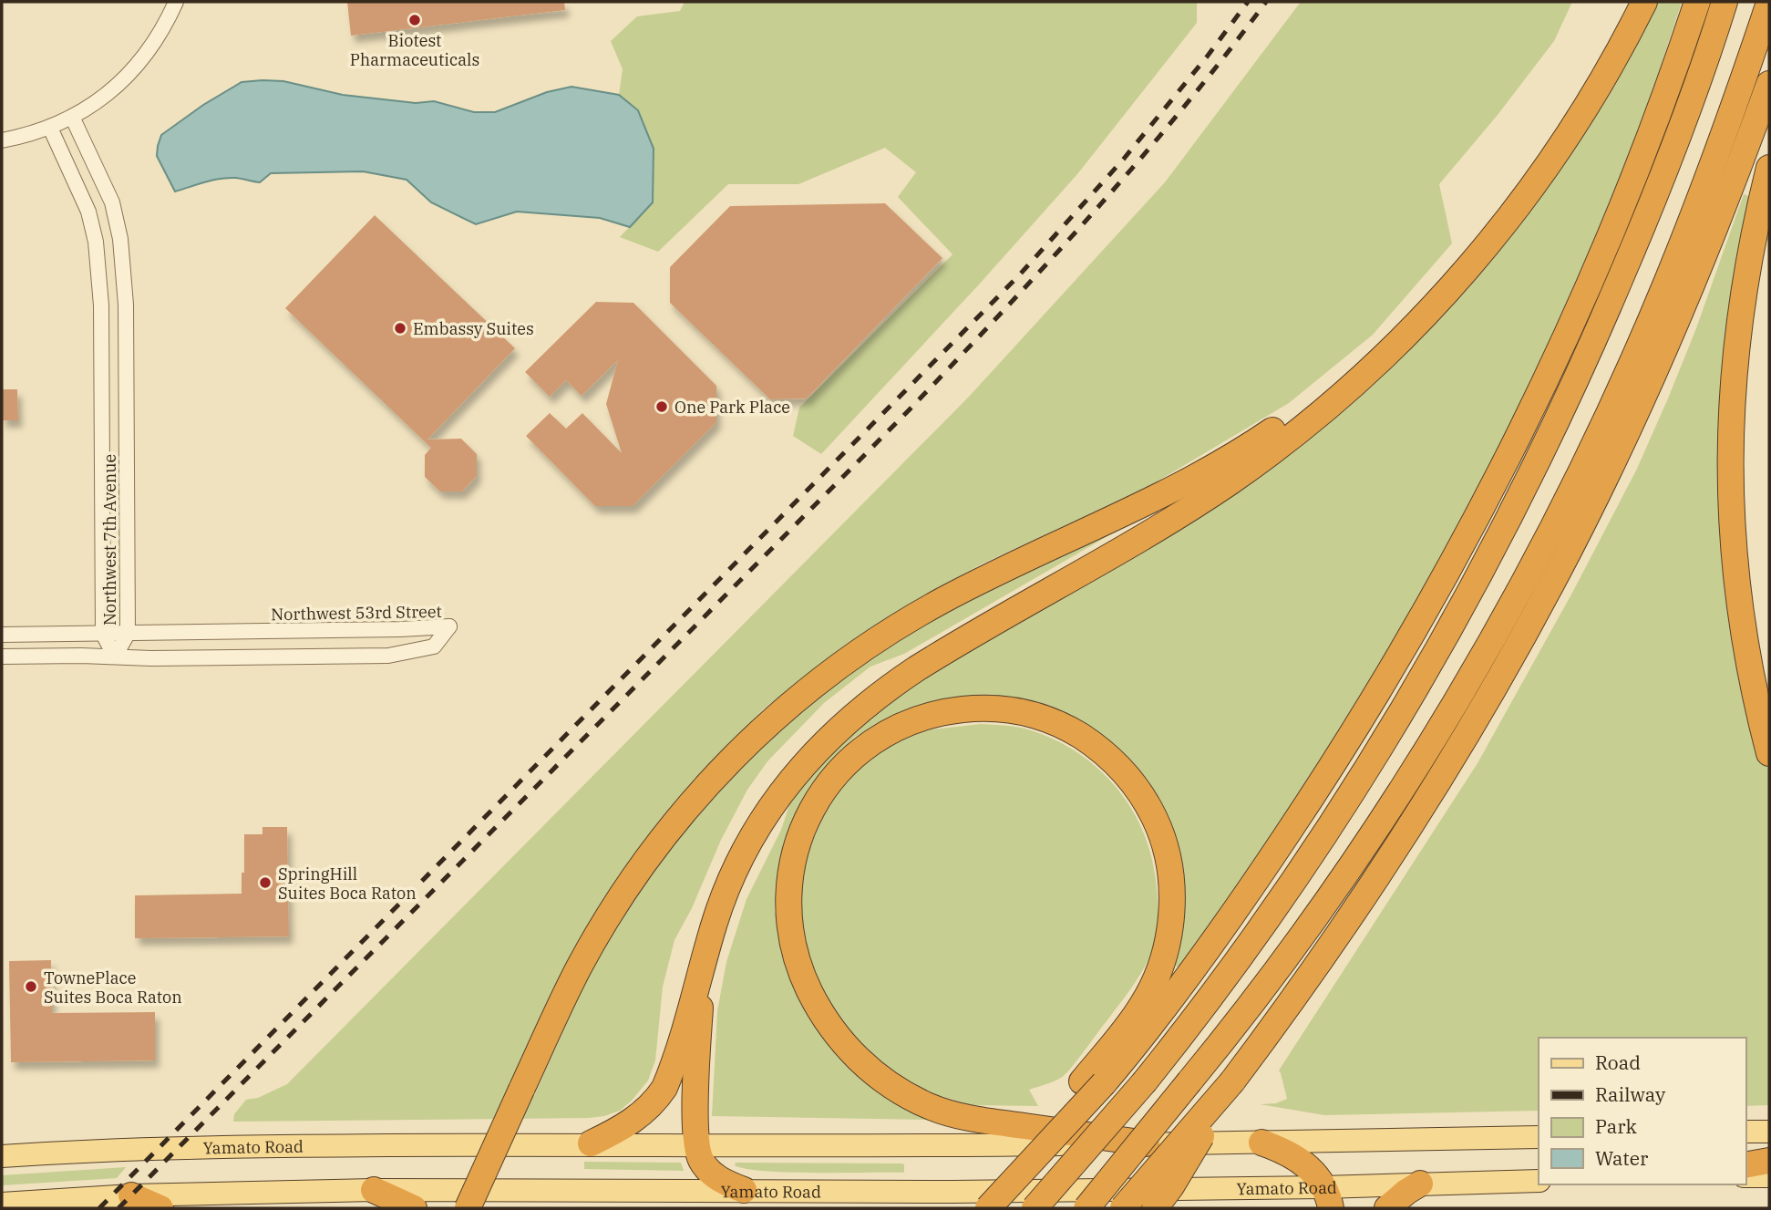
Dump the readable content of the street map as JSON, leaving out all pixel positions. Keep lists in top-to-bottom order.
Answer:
{
  "streets": {
    "main road": ["Yamato Road"],
    "street": ["Northwest 7th Avenue", "Northwest 53rd Street"]
  },
  "crossings": [
    ["Northwest 7th Avenue", "Northwest 53rd Street"]
  ],
  "places": [
    "Biotest Pharmaceuticals",
    "Embassy Suites",
    "One Park Place",
    "SpringHill Suites Boca Raton",
    "TownePlace Suites Boca Raton"
  ],
  "legend": [
    "Road",
    "Railway",
    "Park",
    "Water"
  ]
}
